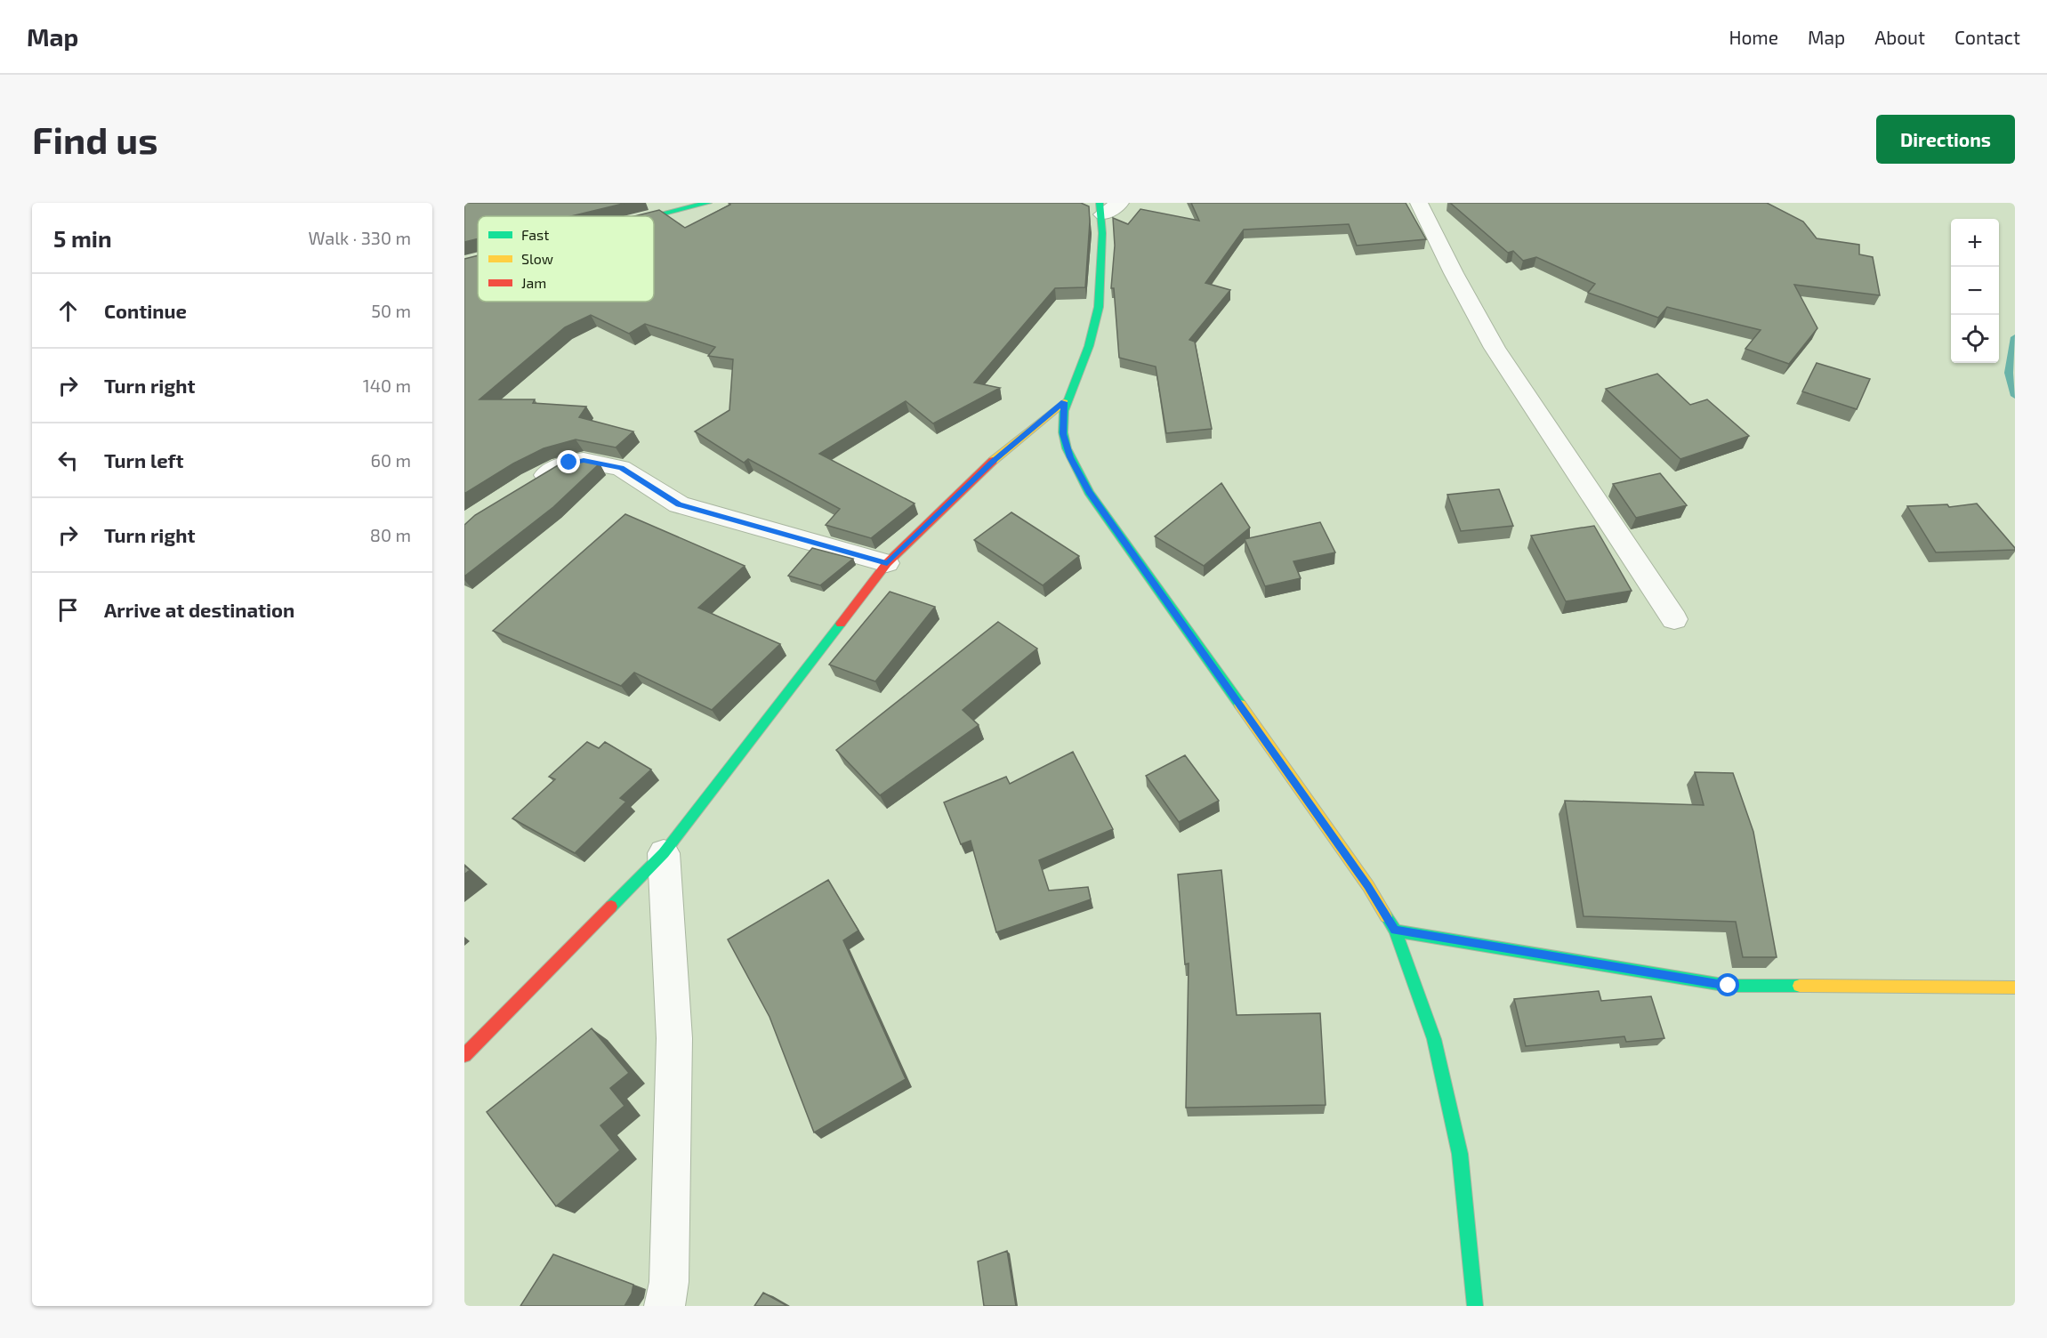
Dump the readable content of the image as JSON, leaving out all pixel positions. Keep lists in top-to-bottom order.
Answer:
{
  "legend": ["Fast", "Slow", "Jam"],
  "page": {
    "header": "Map",
    "nav": [
      "Home",
      "Map",
      "About",
      "Contact"
    ],
    "buttons": "Directions",
    "title": "Find us",
    "heading": ["5 min", "Walk · 330 m"],
    "map_buttons": ["+", "−"],
    "list": [
      ["Continue", "50 m"],
      ["Turn right", "140 m"],
      ["Turn left", "60 m"],
      ["Turn right", "80 m"],
      "Arrive at destination"
    ]
  }
}
